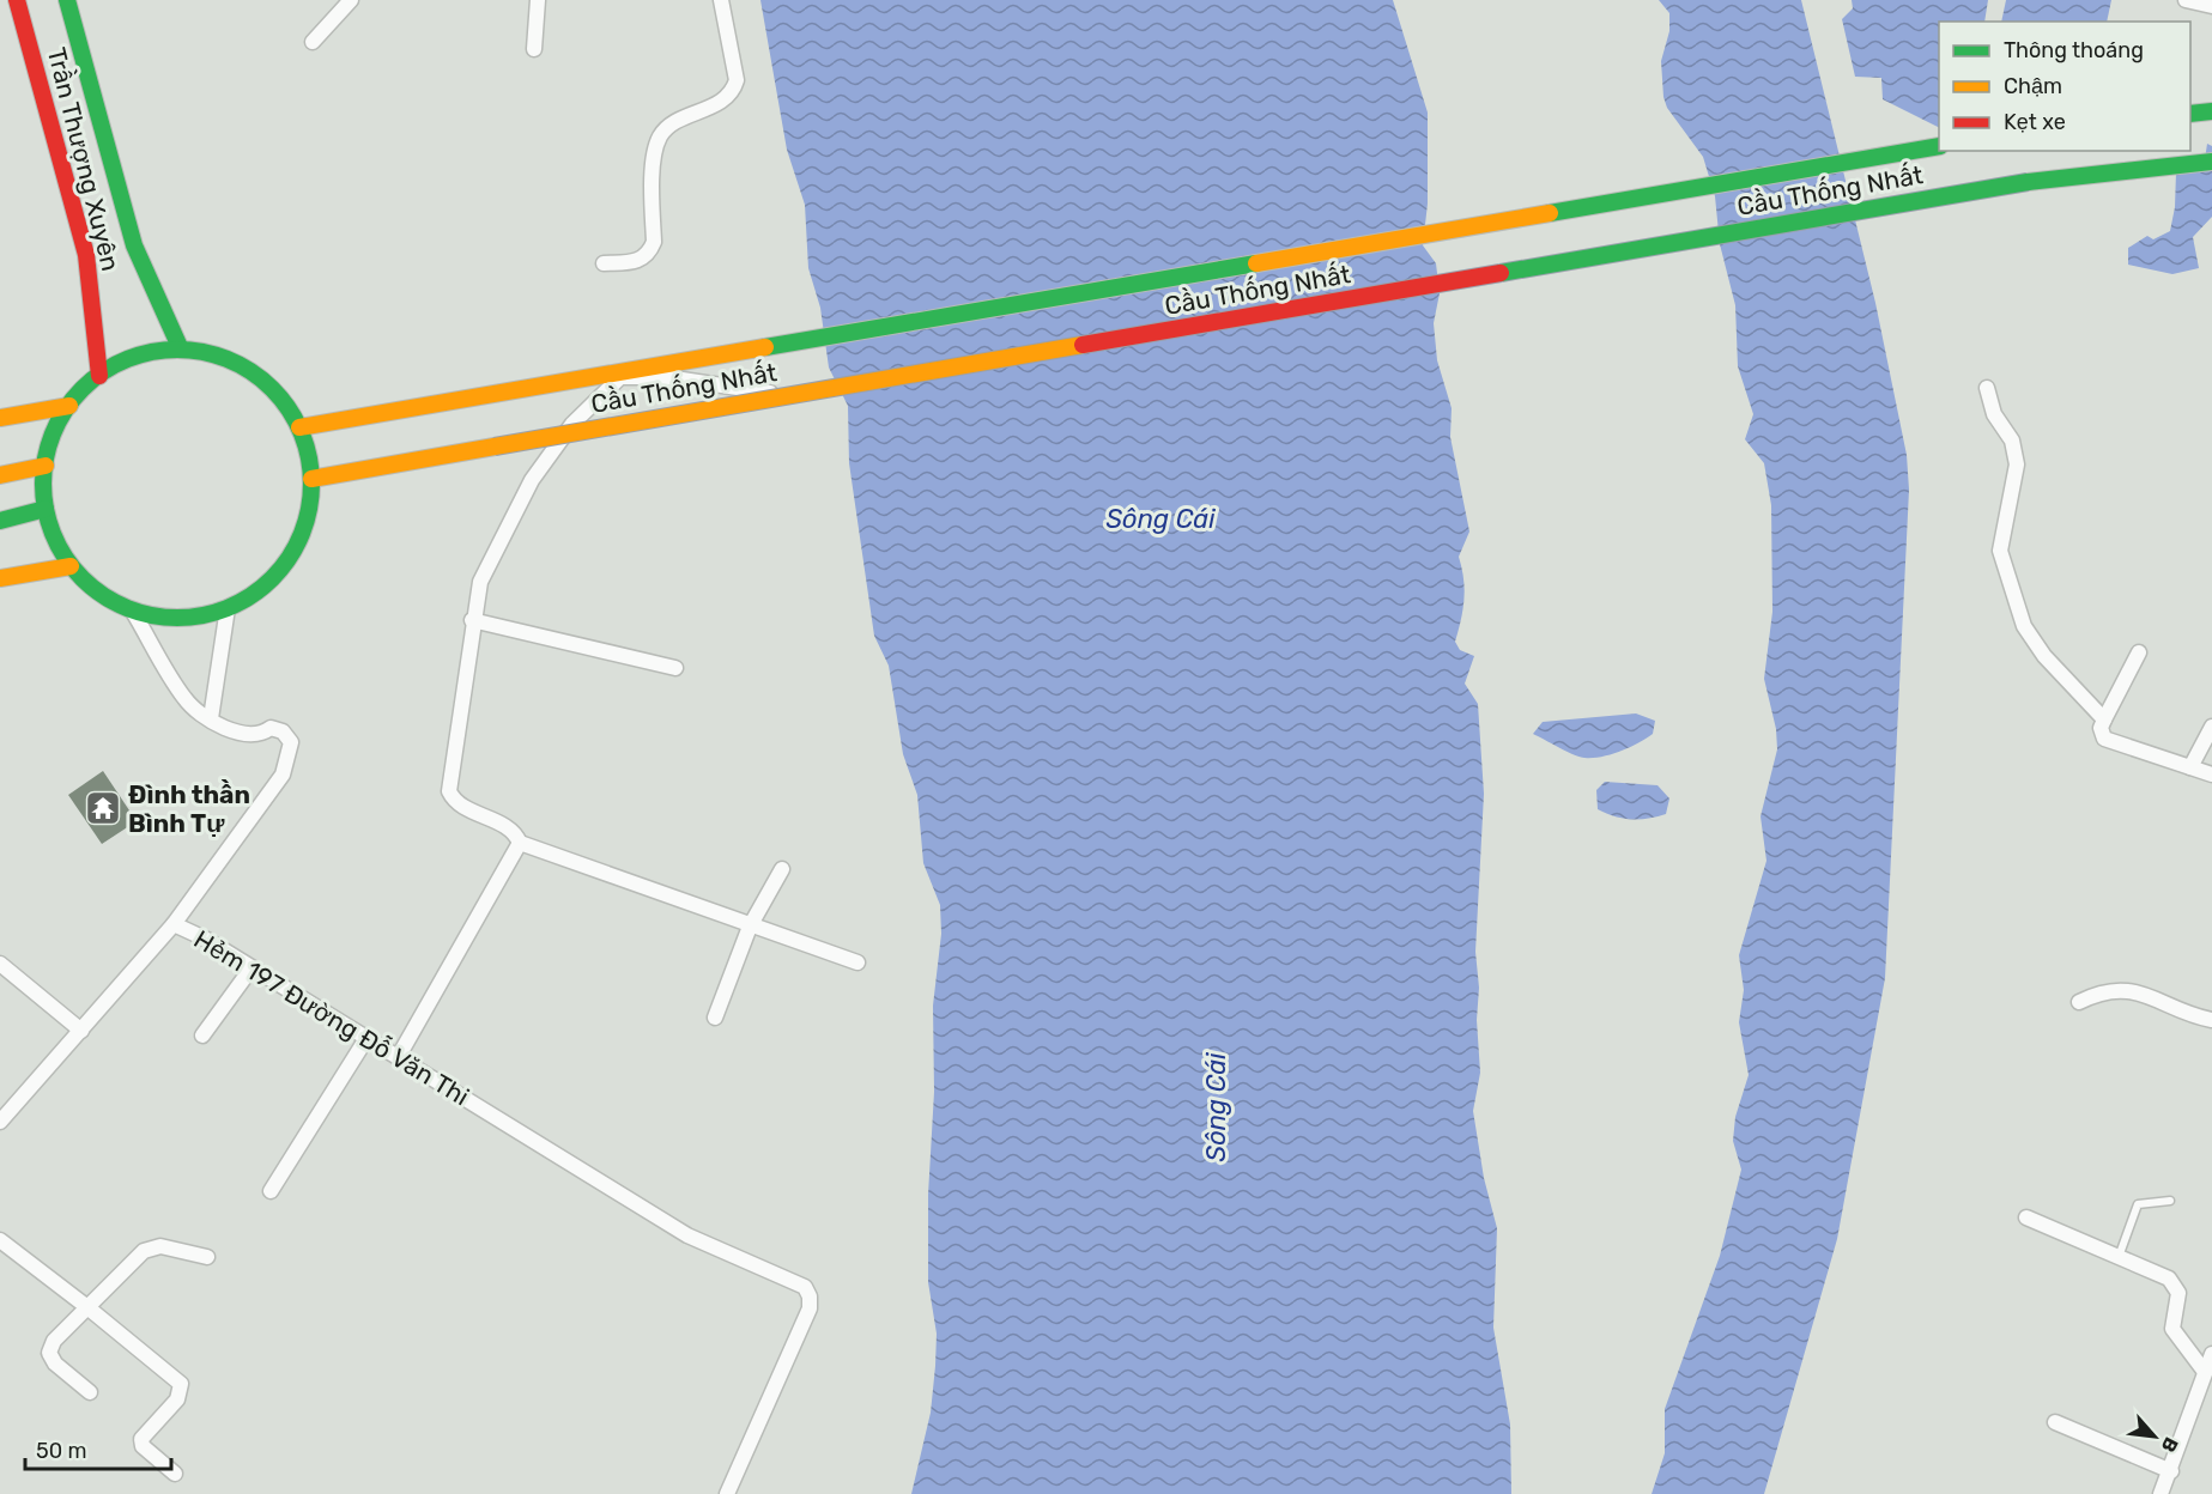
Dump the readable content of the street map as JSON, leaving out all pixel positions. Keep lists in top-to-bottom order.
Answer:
{
  "streets": {
    "main road": ["Trần Thượng Xuyên", "Cầu Thống Nhất"],
    "street": ["Hẻm 197 Đường Đỗ Văn Thi"]
  },
  "water": ["Sông Cái"],
  "places": {
    "temple": ["Đình thần Bình Tự"]
  },
  "legend": ["Thông thoáng", "Chậm", "Kẹt xe"],
  "scale_bar": "50 m",
  "north": "bottom right"
}
